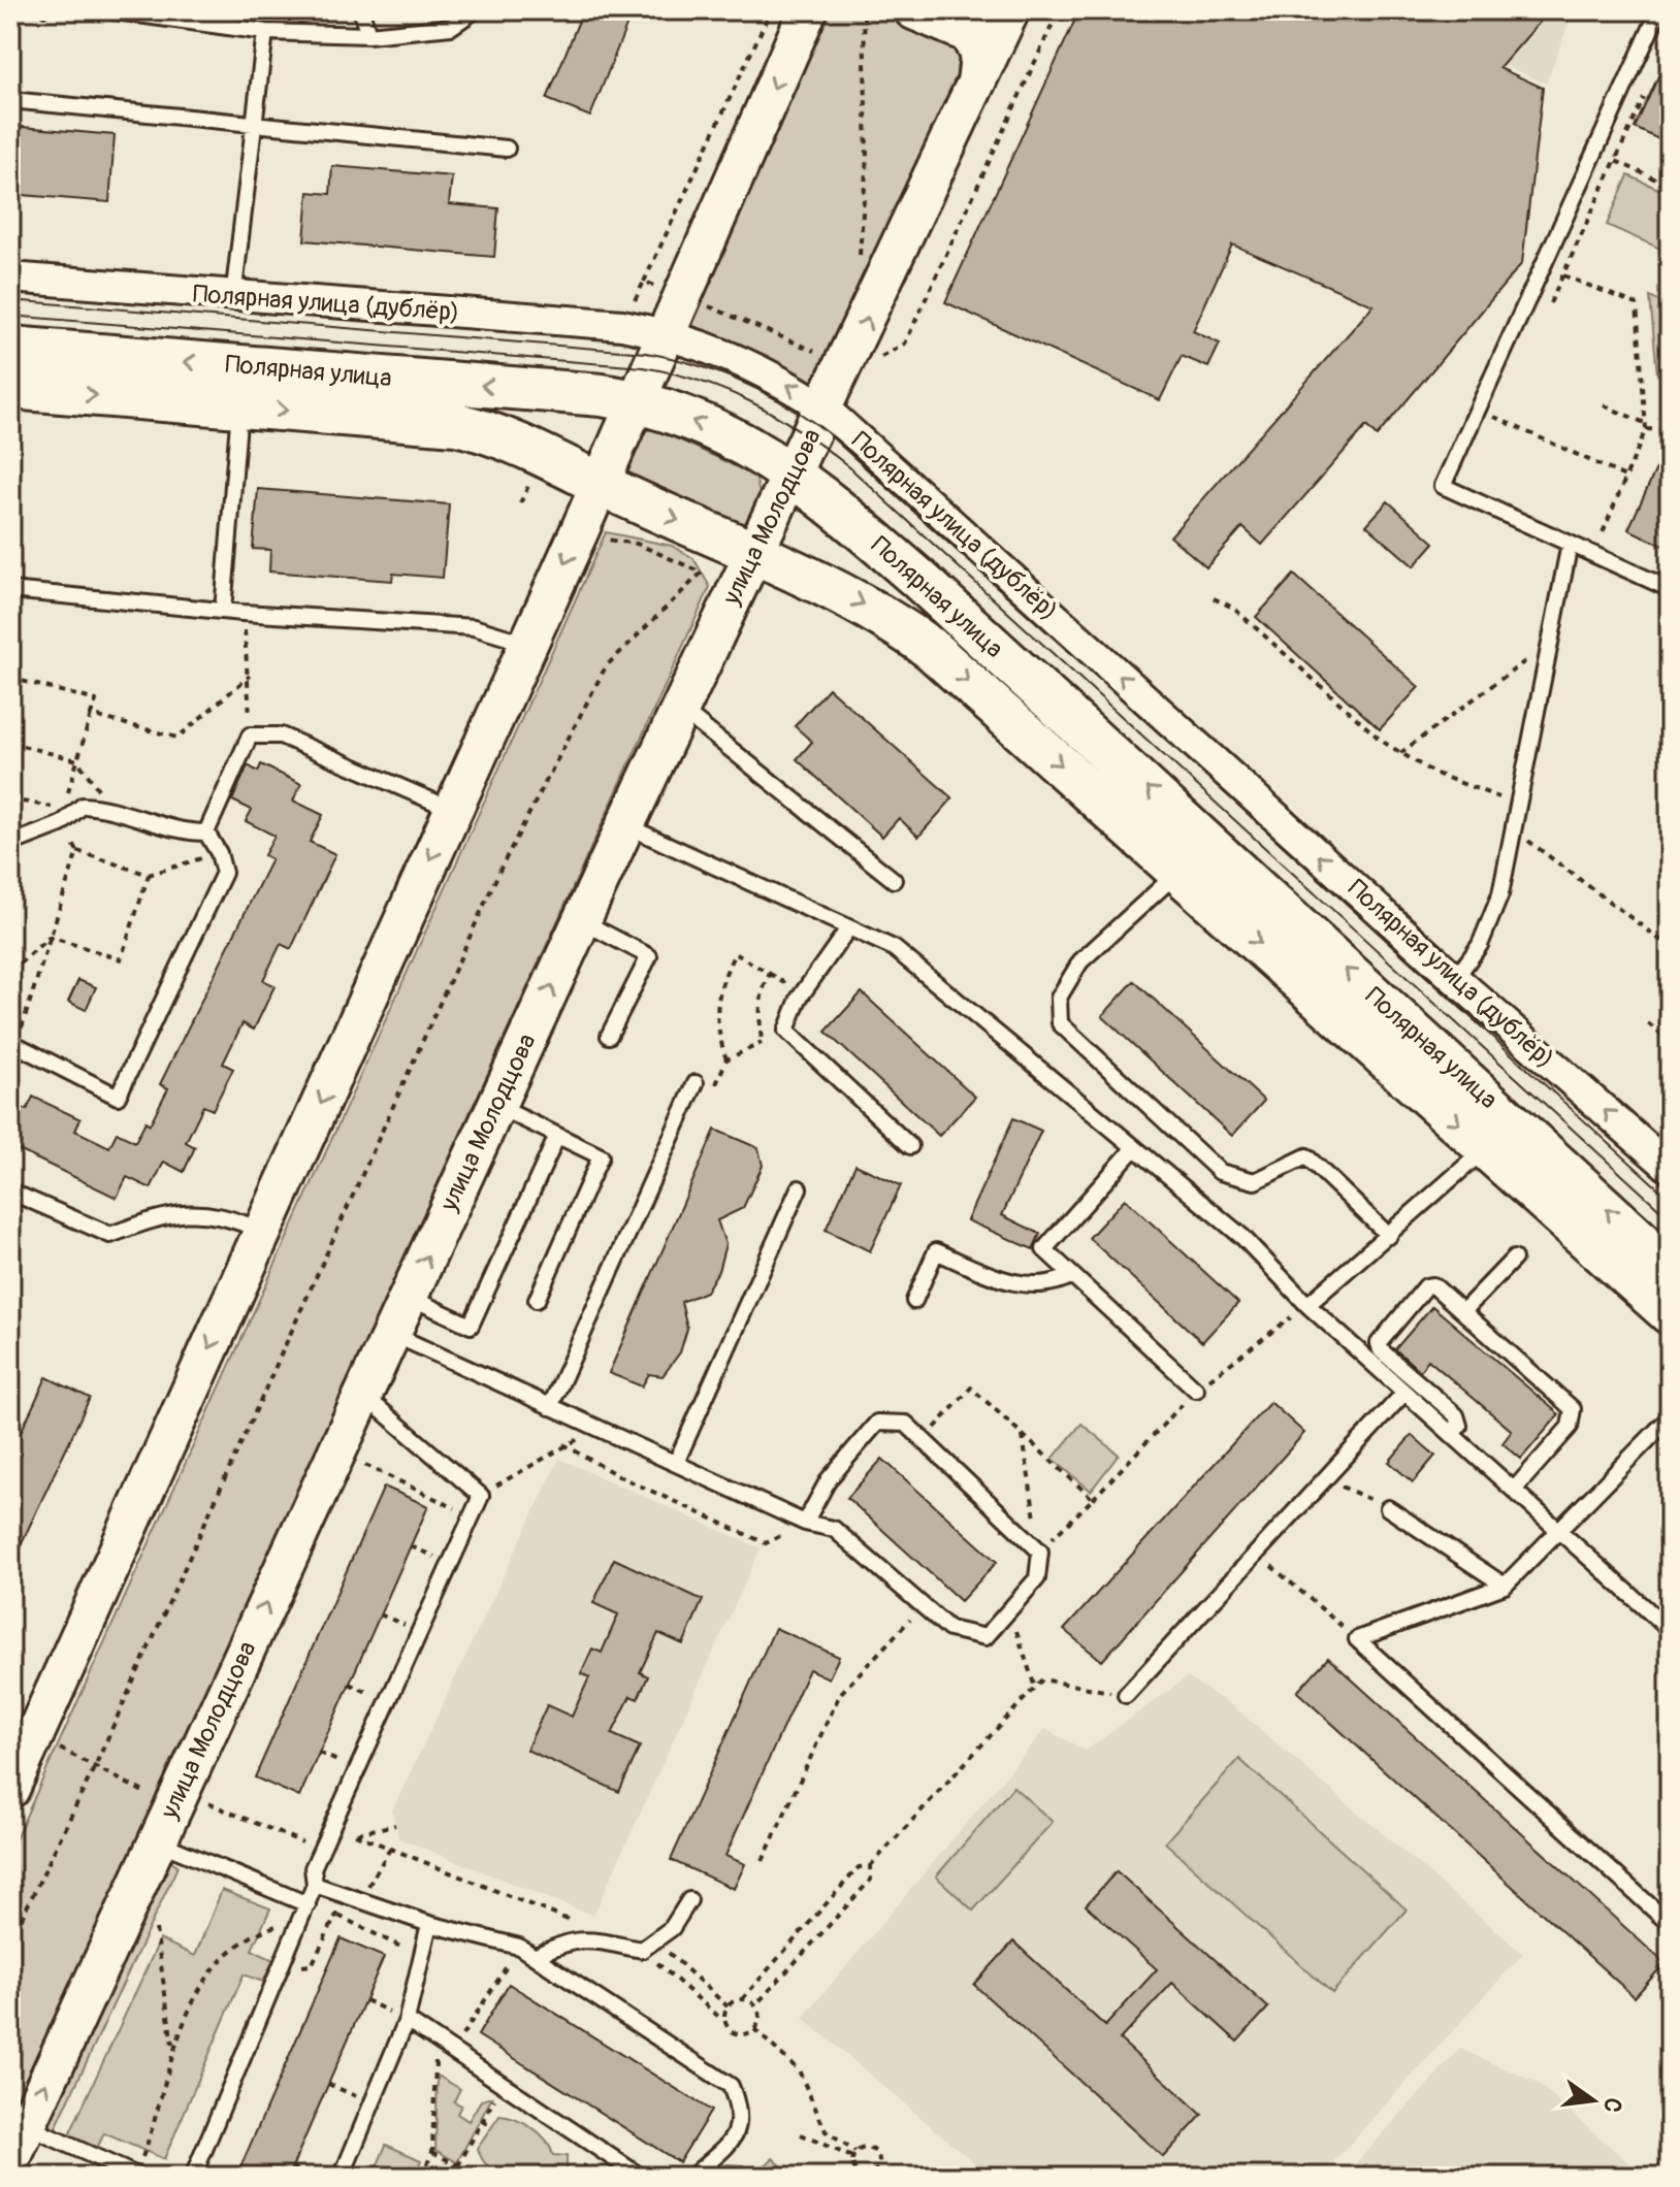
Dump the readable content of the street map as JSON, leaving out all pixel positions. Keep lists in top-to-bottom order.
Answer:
{
  "streets": {
    "main road": ["Полярная улица"],
    "street": ["Полярная улица (дублёр)", "улица Молодцова"]
  },
  "crossings": [
    ["Полярная улица (дублёр)", "улица Молодцова"],
    ["Полярная улица", "улица Молодцова"]
  ],
  "one_way": ["Полярная улица (дублёр)"],
  "north": "right"
}
